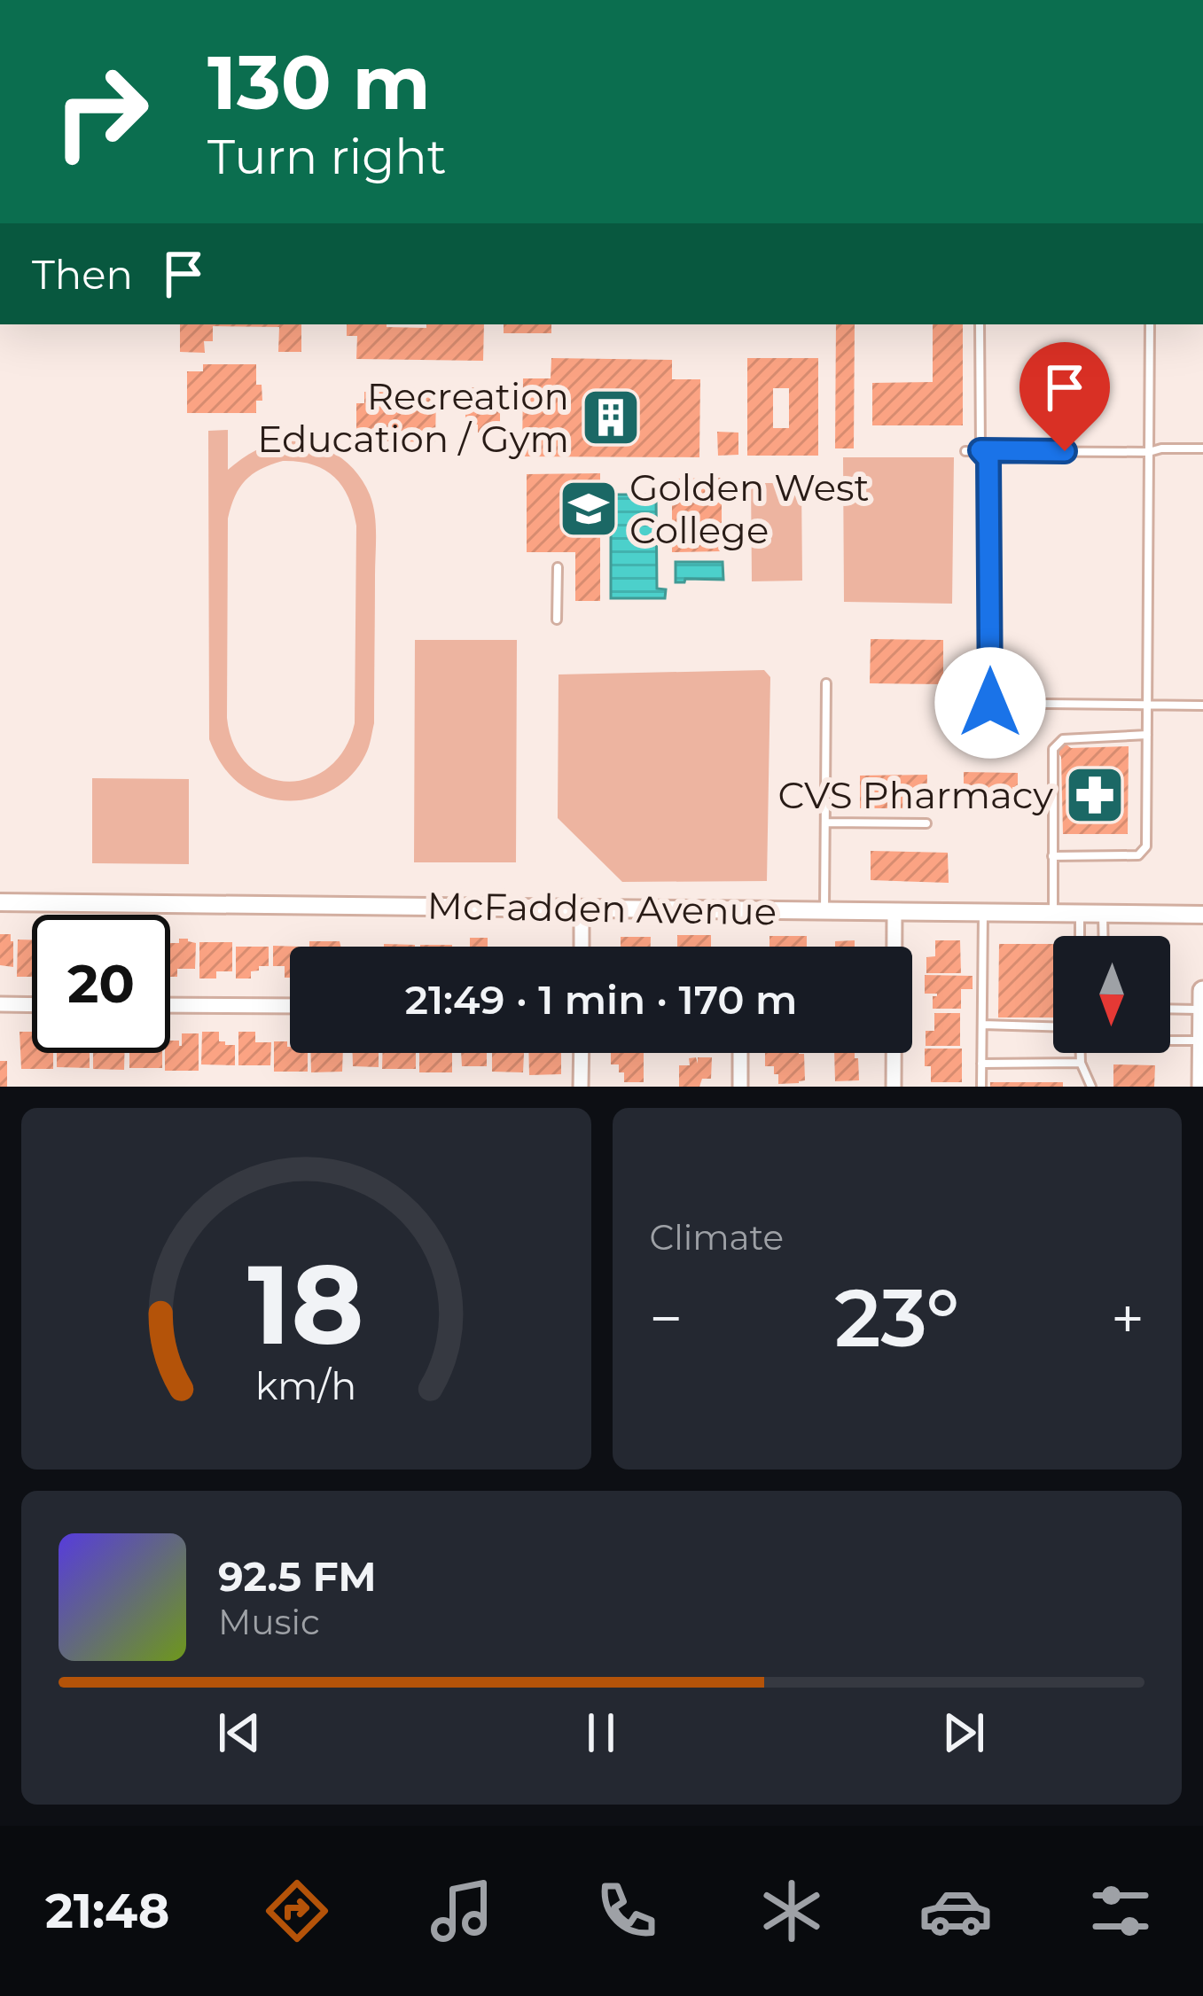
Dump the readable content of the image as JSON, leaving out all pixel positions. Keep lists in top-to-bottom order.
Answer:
{
  "streets": {
    "street": ["McFadden Avenue"]
  },
  "places": {
    "building": ["Recreation Education / Gym"],
    "school or university": ["Golden West College"],
    "pharmacy": ["CVS Pharmacy"]
  },
  "north": "bottom",
  "page": {
    "turn": ["130 m", "Turn right"],
    "then": "Then",
    "limit": "20",
    "trip": "21:49 · 1 min · 170 m",
    "tile": "Climate",
    "heat": ["−", "23°", "+"],
    "song": ["92.5 FM", "Music"],
    "tabs": "21:48",
    "gauge": ["18", "km/h"]
  }
}
